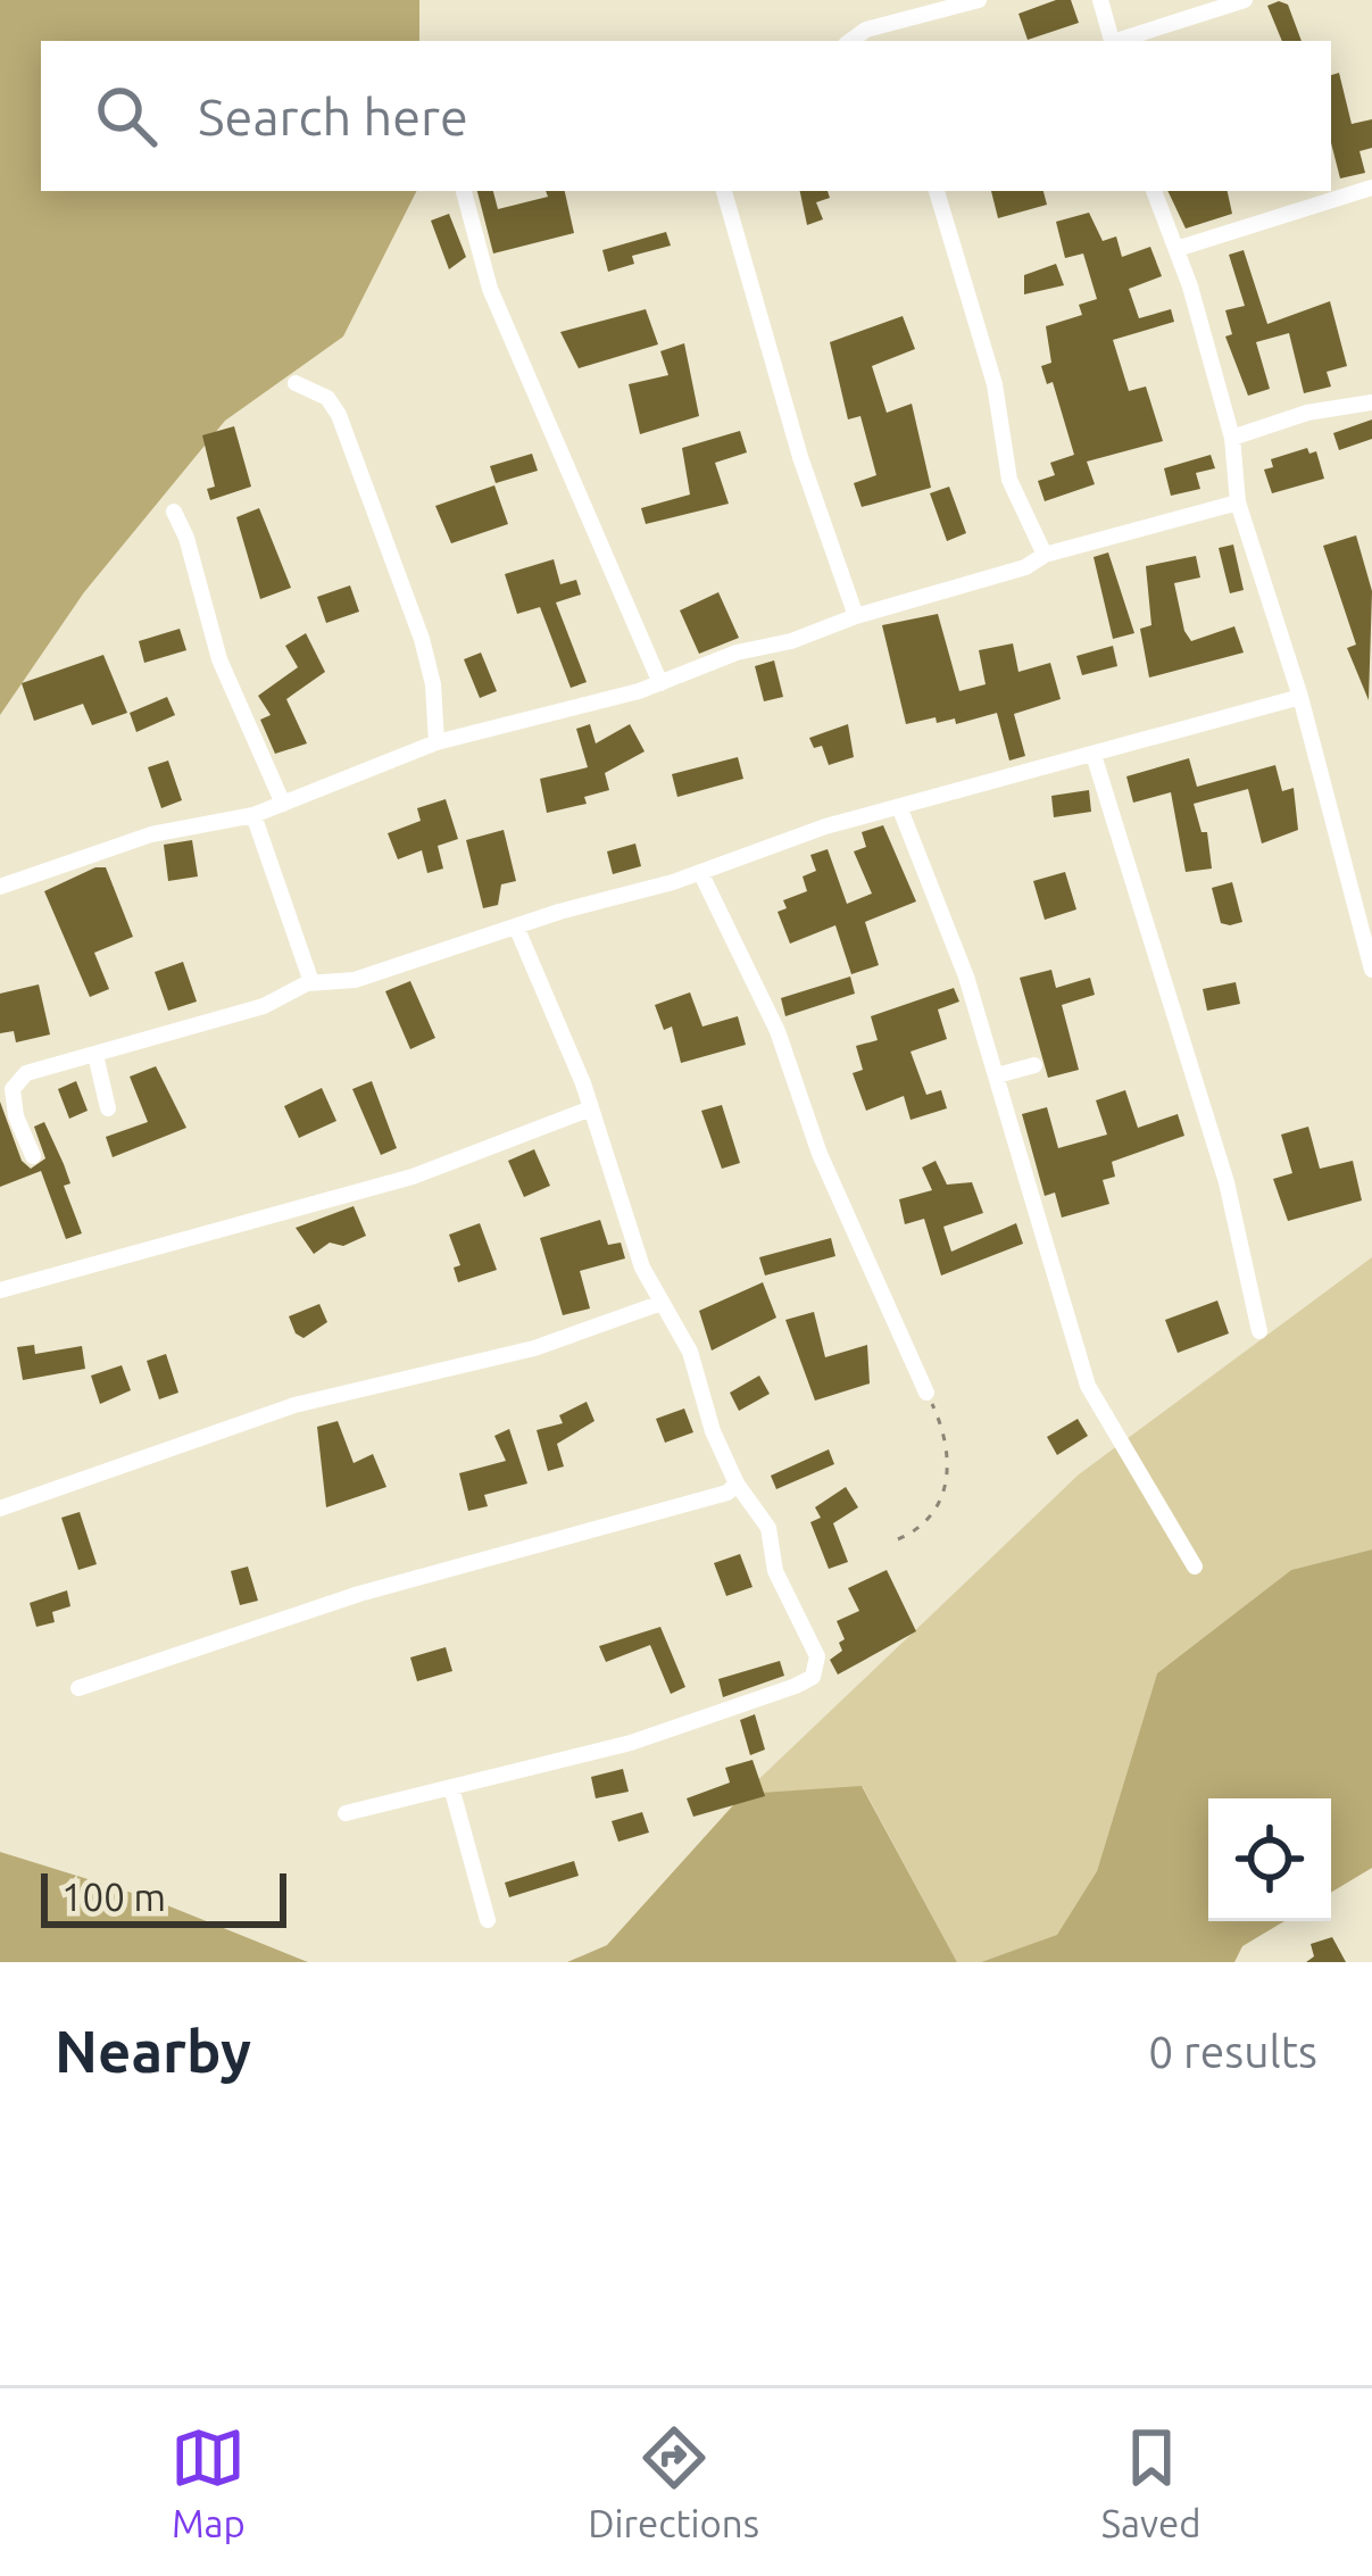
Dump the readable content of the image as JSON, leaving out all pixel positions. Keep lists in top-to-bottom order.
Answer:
{
  "scale_bar": "100 m",
  "page": {
    "search": "Search here",
    "scale": "100 m",
    "heading": ["Nearby", "0 results"],
    "nav": ["Map", "Directions", "Saved"]
  }
}
